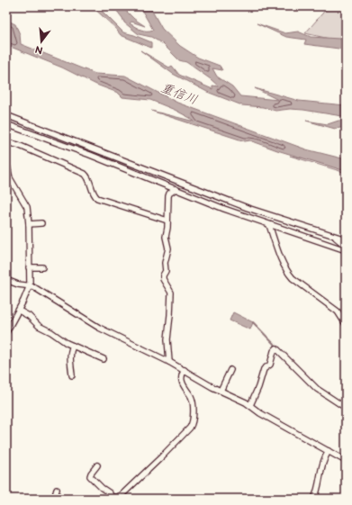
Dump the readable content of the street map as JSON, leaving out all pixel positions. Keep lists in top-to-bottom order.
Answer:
{
  "water": ["重信川"],
  "north": "bottom"
}
